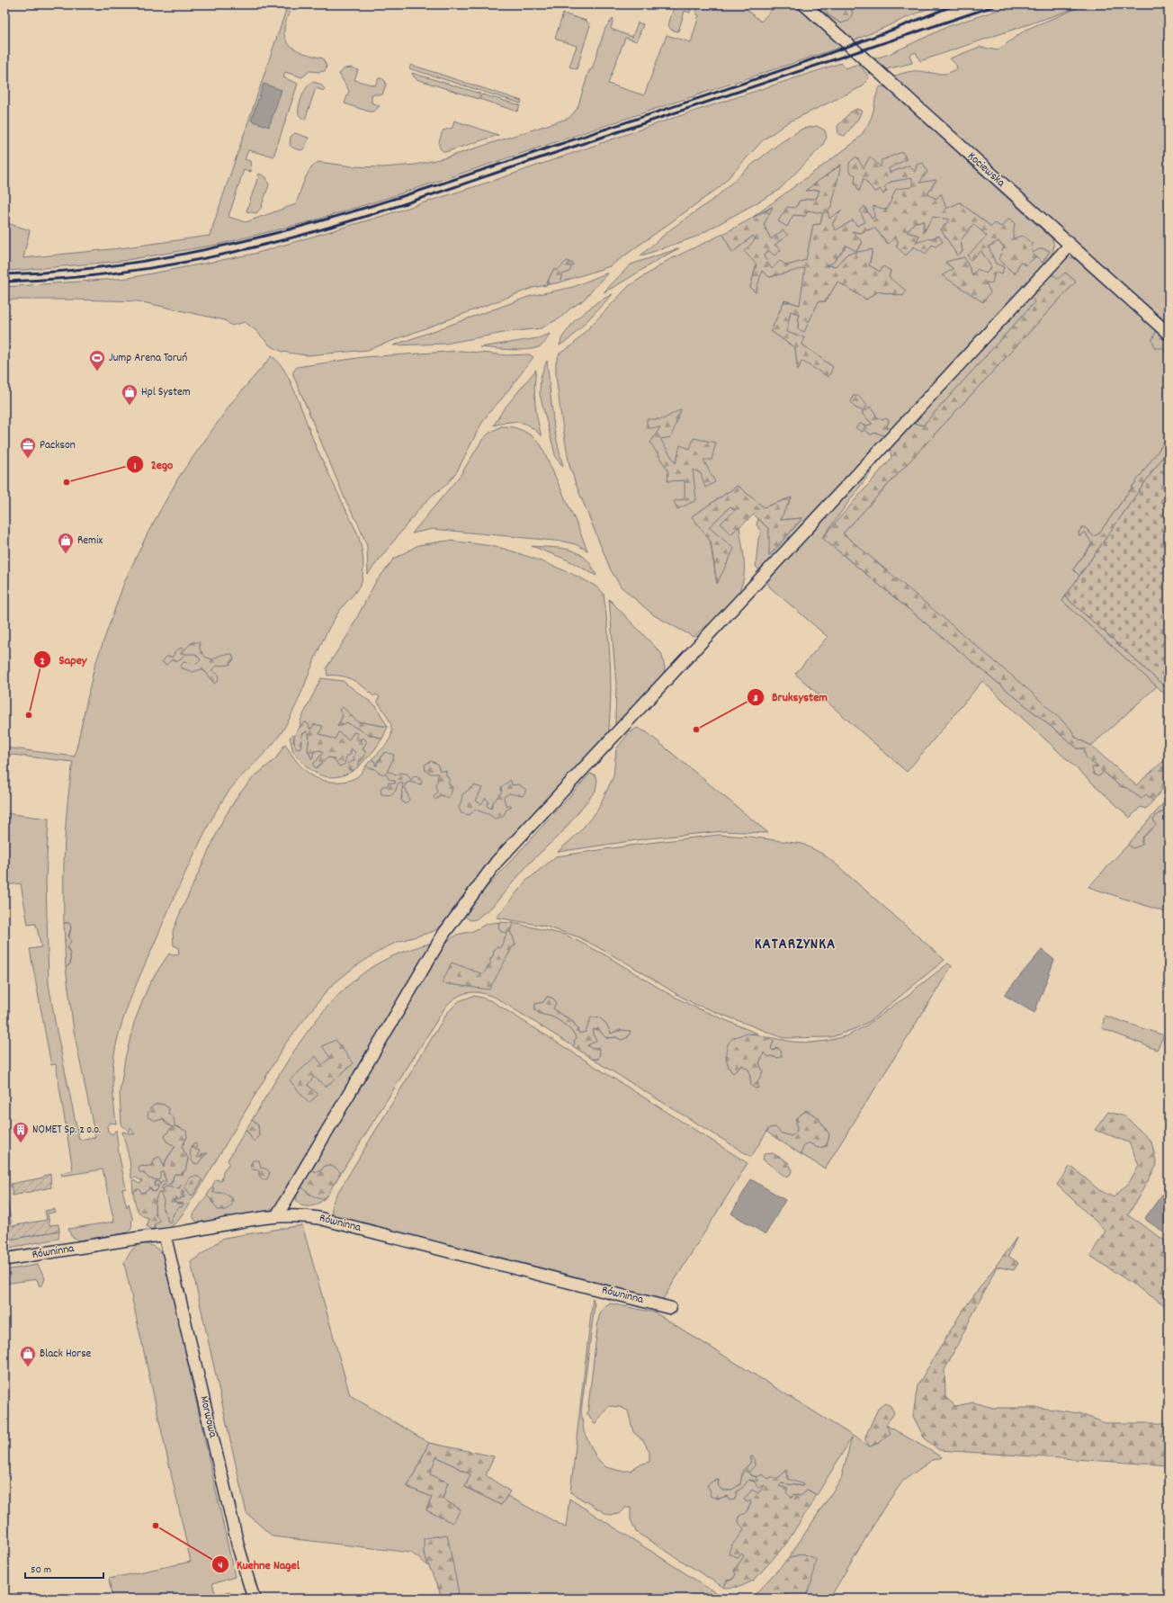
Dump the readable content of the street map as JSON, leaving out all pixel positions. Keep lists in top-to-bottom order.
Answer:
{
  "streets": {
    "street": ["Kociewska", "Równinna", "Morwowa"]
  },
  "crossings": [
    ["Równinna", "Morwowa"]
  ],
  "districts": ["KATARZYNKA"],
  "places": {
    "sports": ["Jump Arena Toruń"],
    "shop": ["Hpl System", "Remix", "Black Horse"],
    "office": ["Packson"],
    "other": [
      "2ego",
      "Sapey",
      "Bruksystem",
      "Kuehne Nagel"
    ],
    "building": ["NOMET Sp. z o.o."]
  },
  "scale_bar": "50 m"
}
